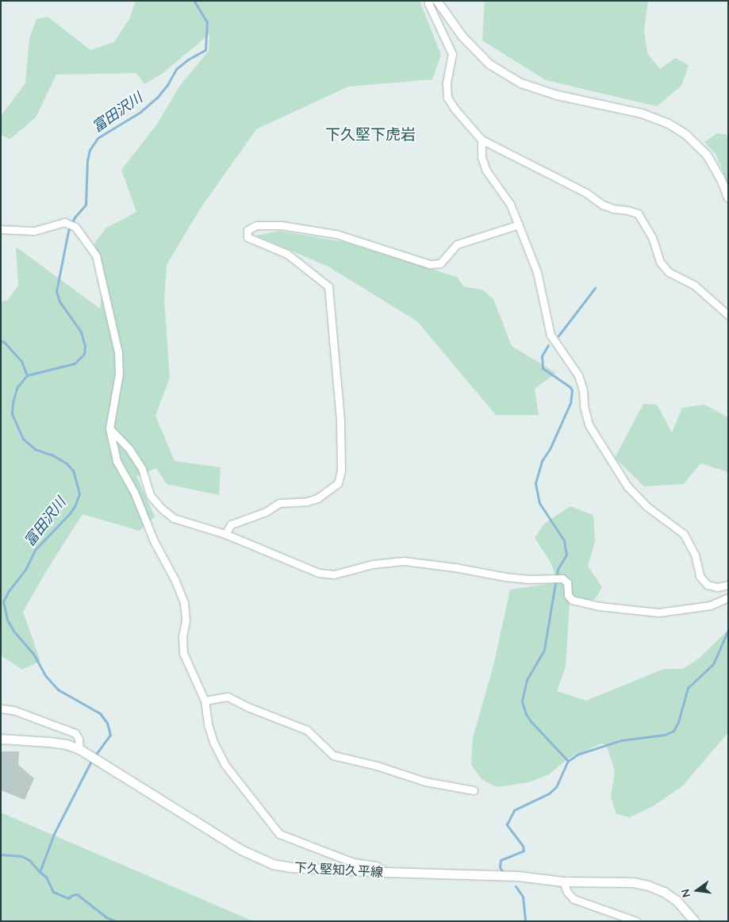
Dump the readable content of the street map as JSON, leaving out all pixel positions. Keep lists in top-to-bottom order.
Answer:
{
  "streets": {
    "main road": ["下久堅知久平線"]
  },
  "districts": ["下久堅下虎岩"],
  "water": ["富田沢川"],
  "north": "left"
}
